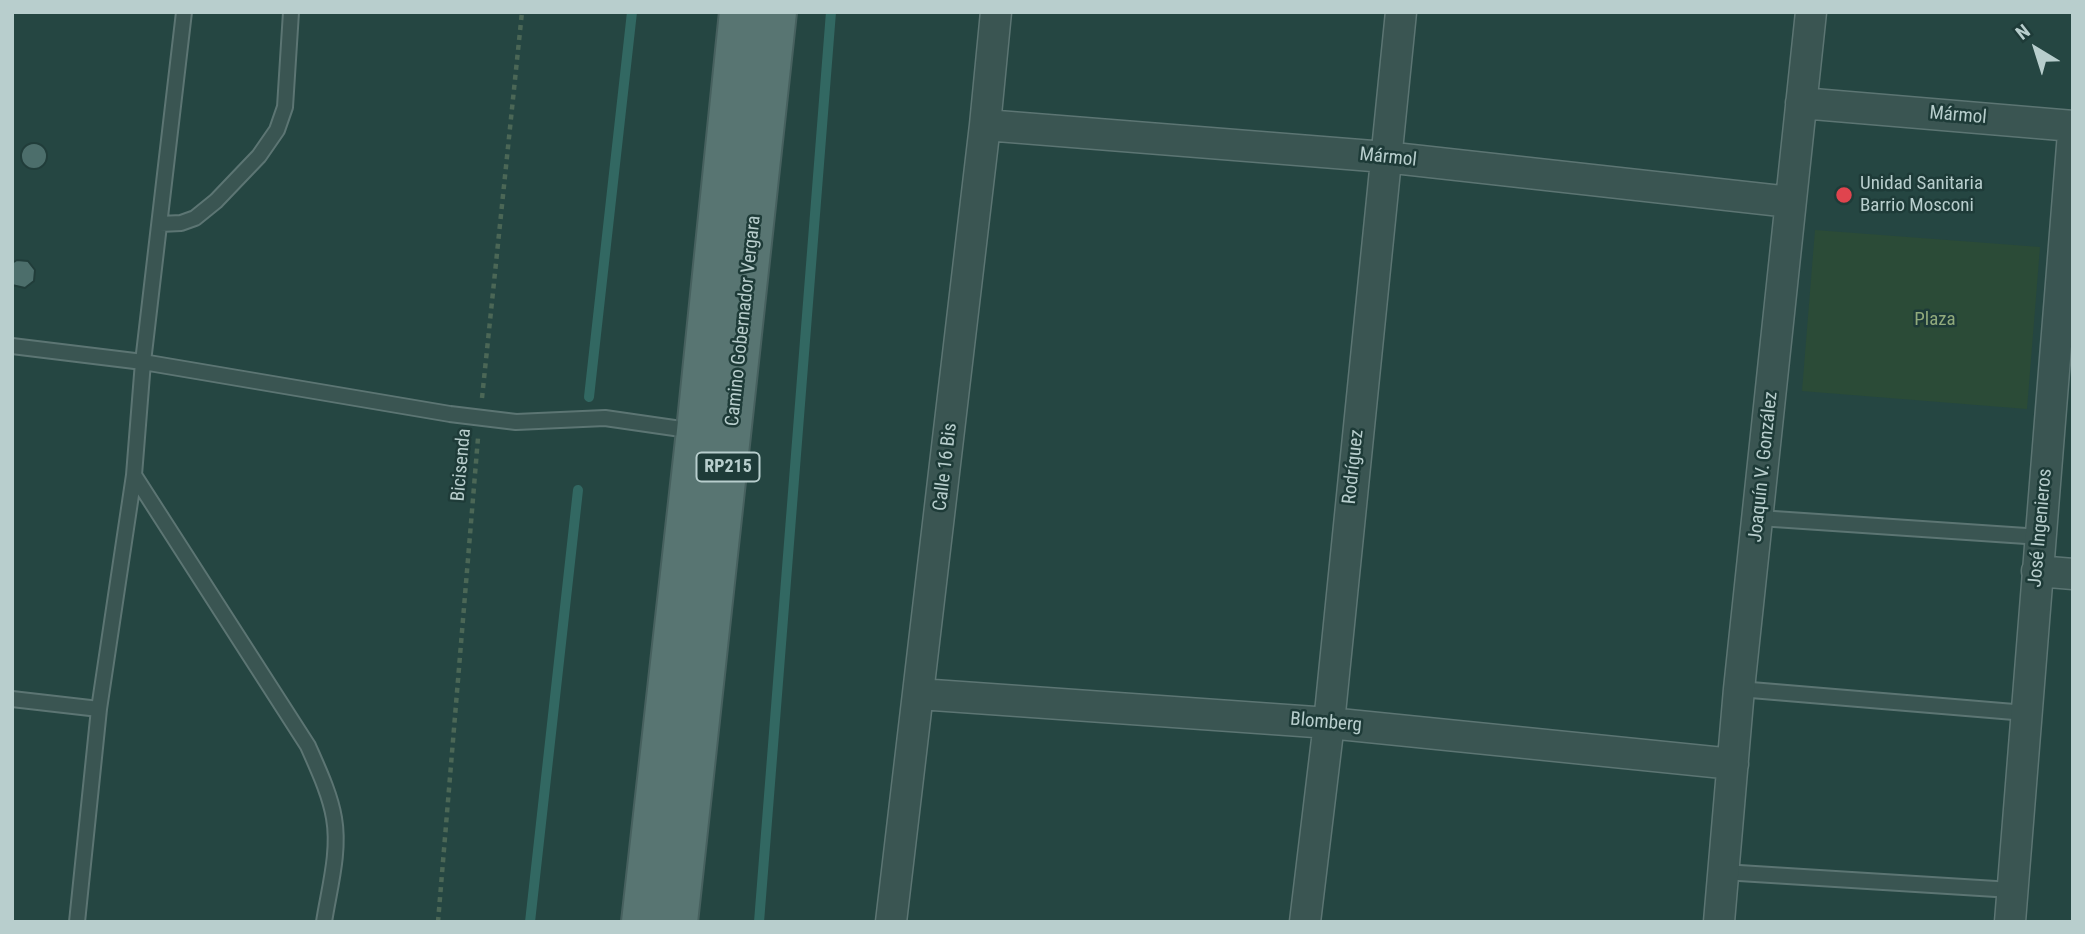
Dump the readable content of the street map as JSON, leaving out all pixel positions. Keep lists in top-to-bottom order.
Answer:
{
  "streets": {
    "main road": ["Camino Gobernador Vergara", "RP215"],
    "street": [
      "Mármol",
      "Calle 16 Bis",
      "Rodríguez",
      "Joaquín V. González",
      "José Ingenieros",
      "Blomberg"
    ],
    "path": ["Bicisenda"]
  },
  "crossings": [
    ["Mármol", "Calle 16 Bis"],
    ["Mármol", "Rodríguez"],
    ["Mármol", "Joaquín V. González"],
    ["Calle 16 Bis", "Blomberg"],
    ["Rodríguez", "Blomberg"],
    ["Joaquín V. González", "Blomberg"]
  ],
  "parks": ["Plaza"],
  "places": ["Unidad Sanitaria Barrio Mosconi"],
  "north": "top left"
}
